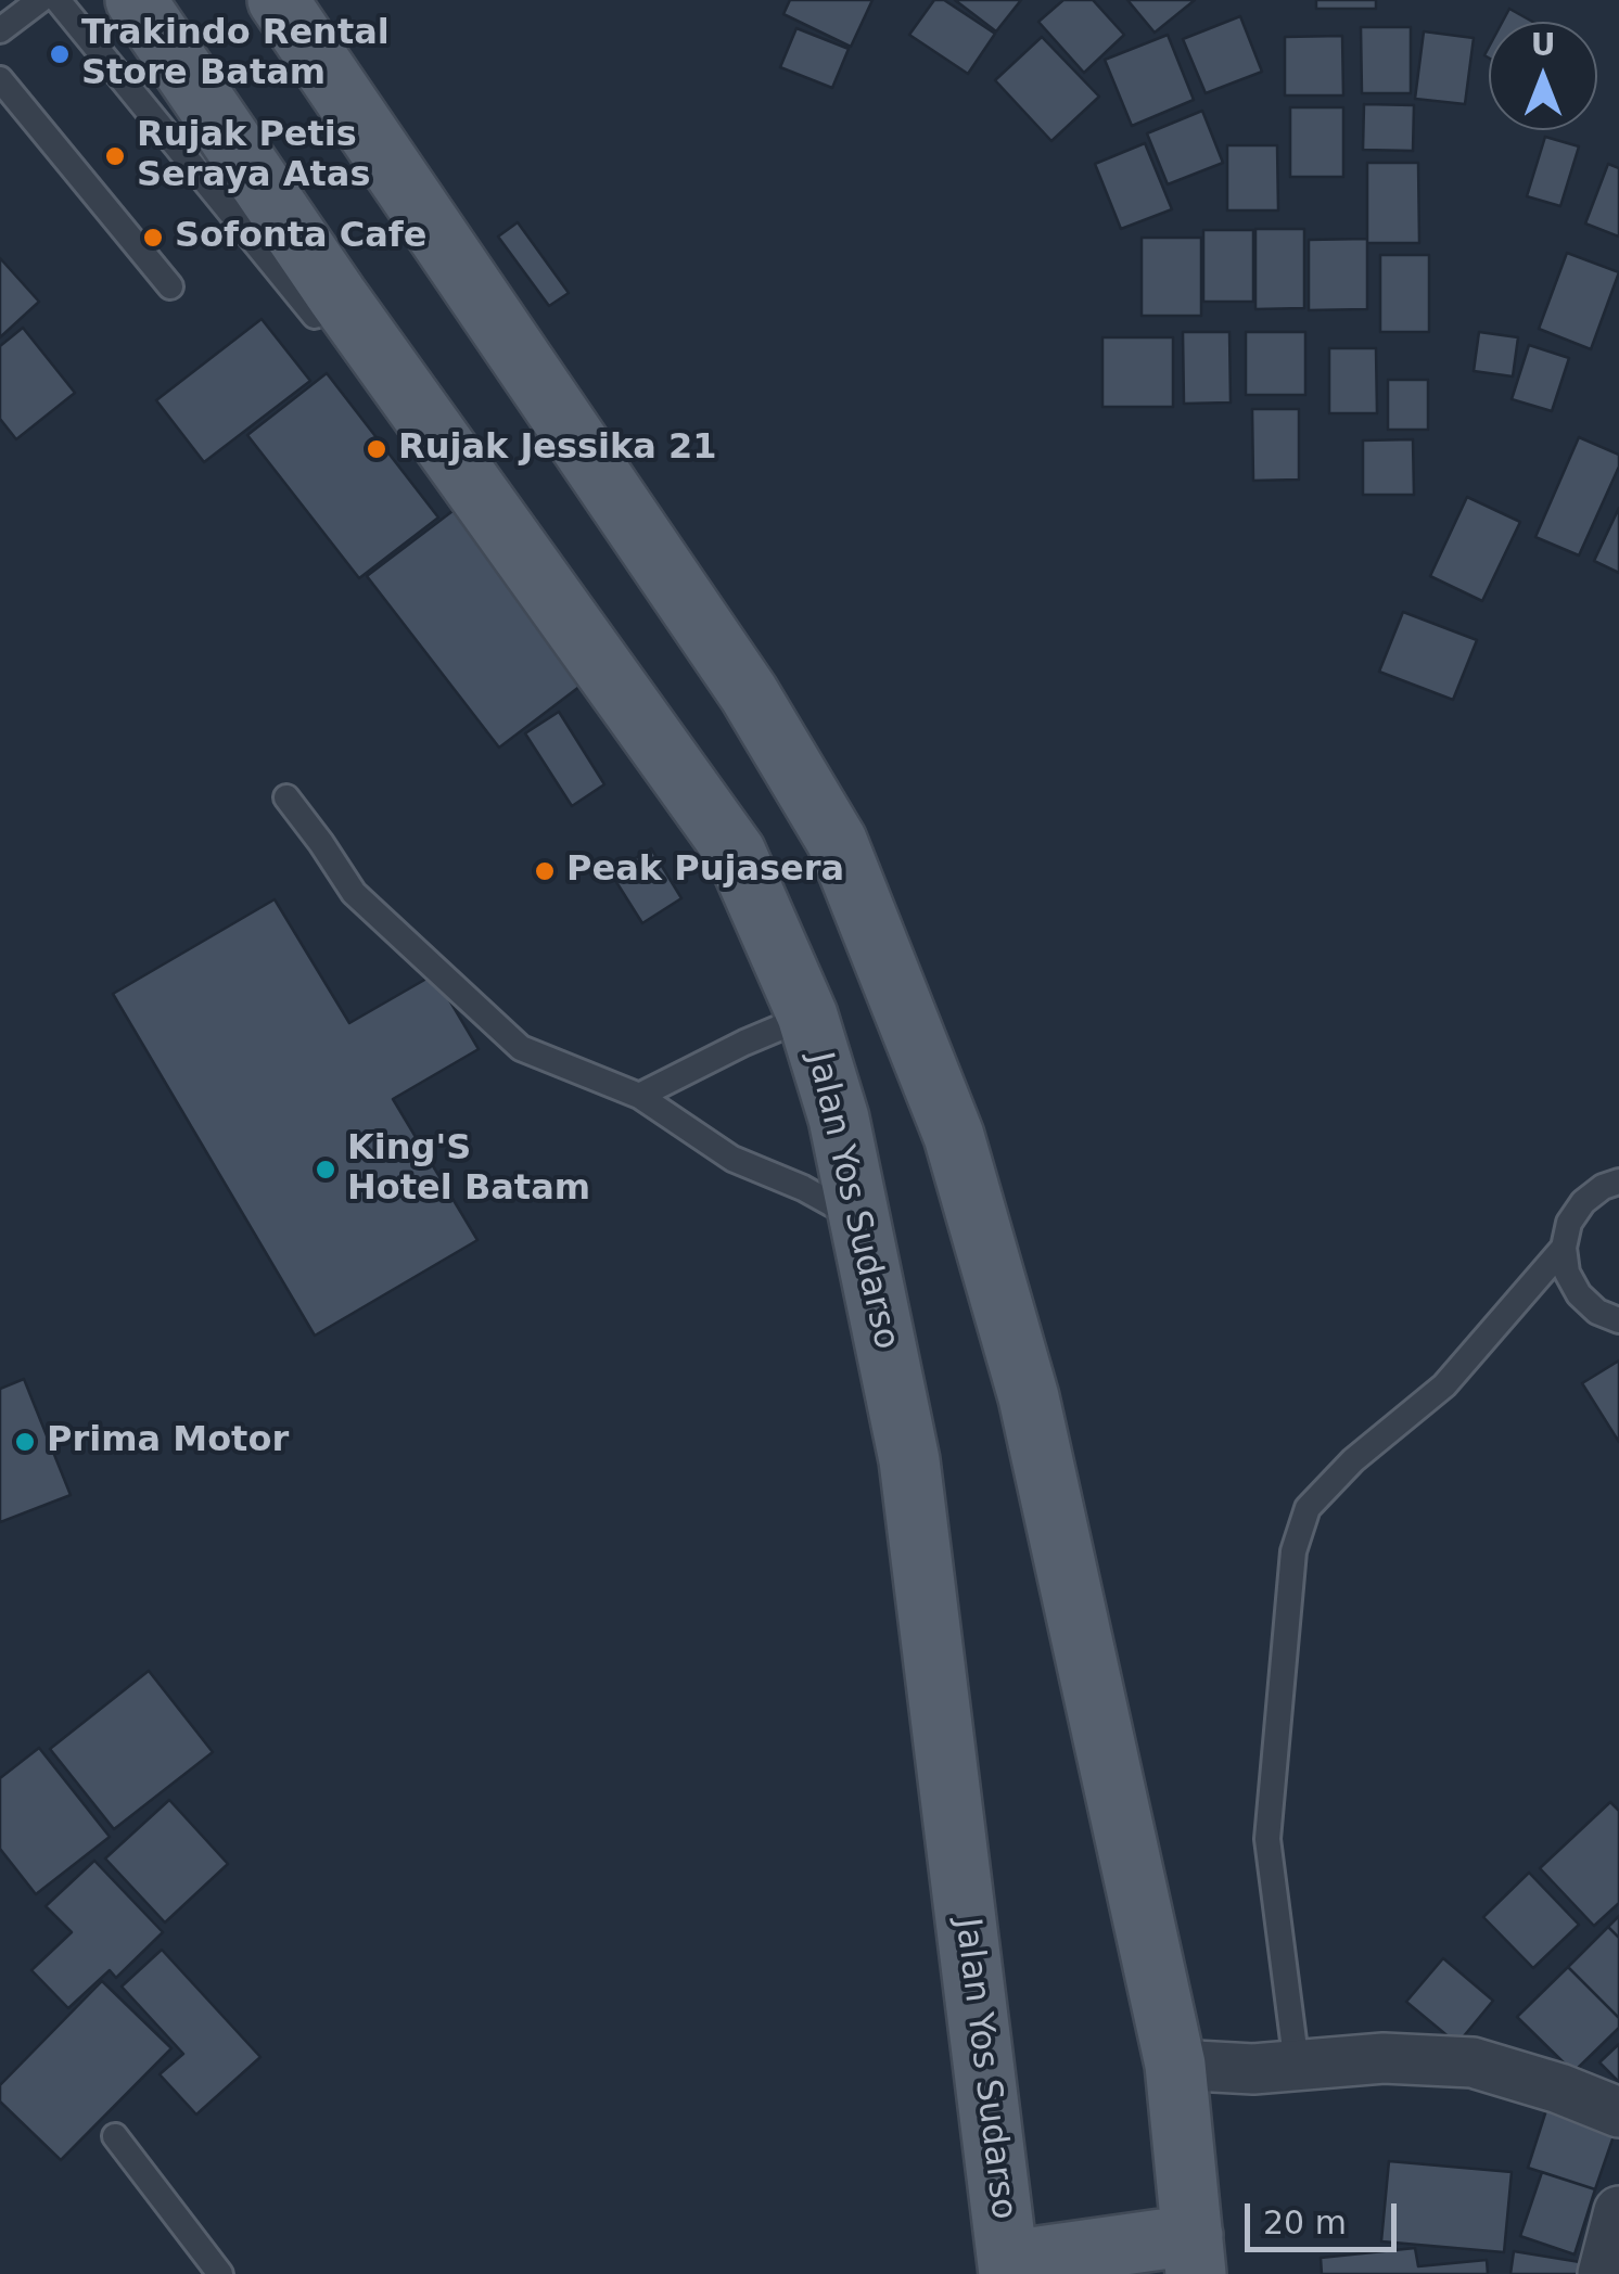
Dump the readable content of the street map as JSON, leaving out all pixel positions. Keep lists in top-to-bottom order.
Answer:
{
  "streets": {
    "main road": ["Jalan Yos Sudarso"]
  },
  "places": [
    "Trakindo Rental Store Batam",
    "Rujak Petis Seraya Atas",
    "Sofonta Cafe",
    "Rujak Jessika 21",
    "Peak Pujasera",
    "King'S Hotel Batam",
    "Prima Motor"
  ],
  "scale_bar": "20 m",
  "north": "top"
}
